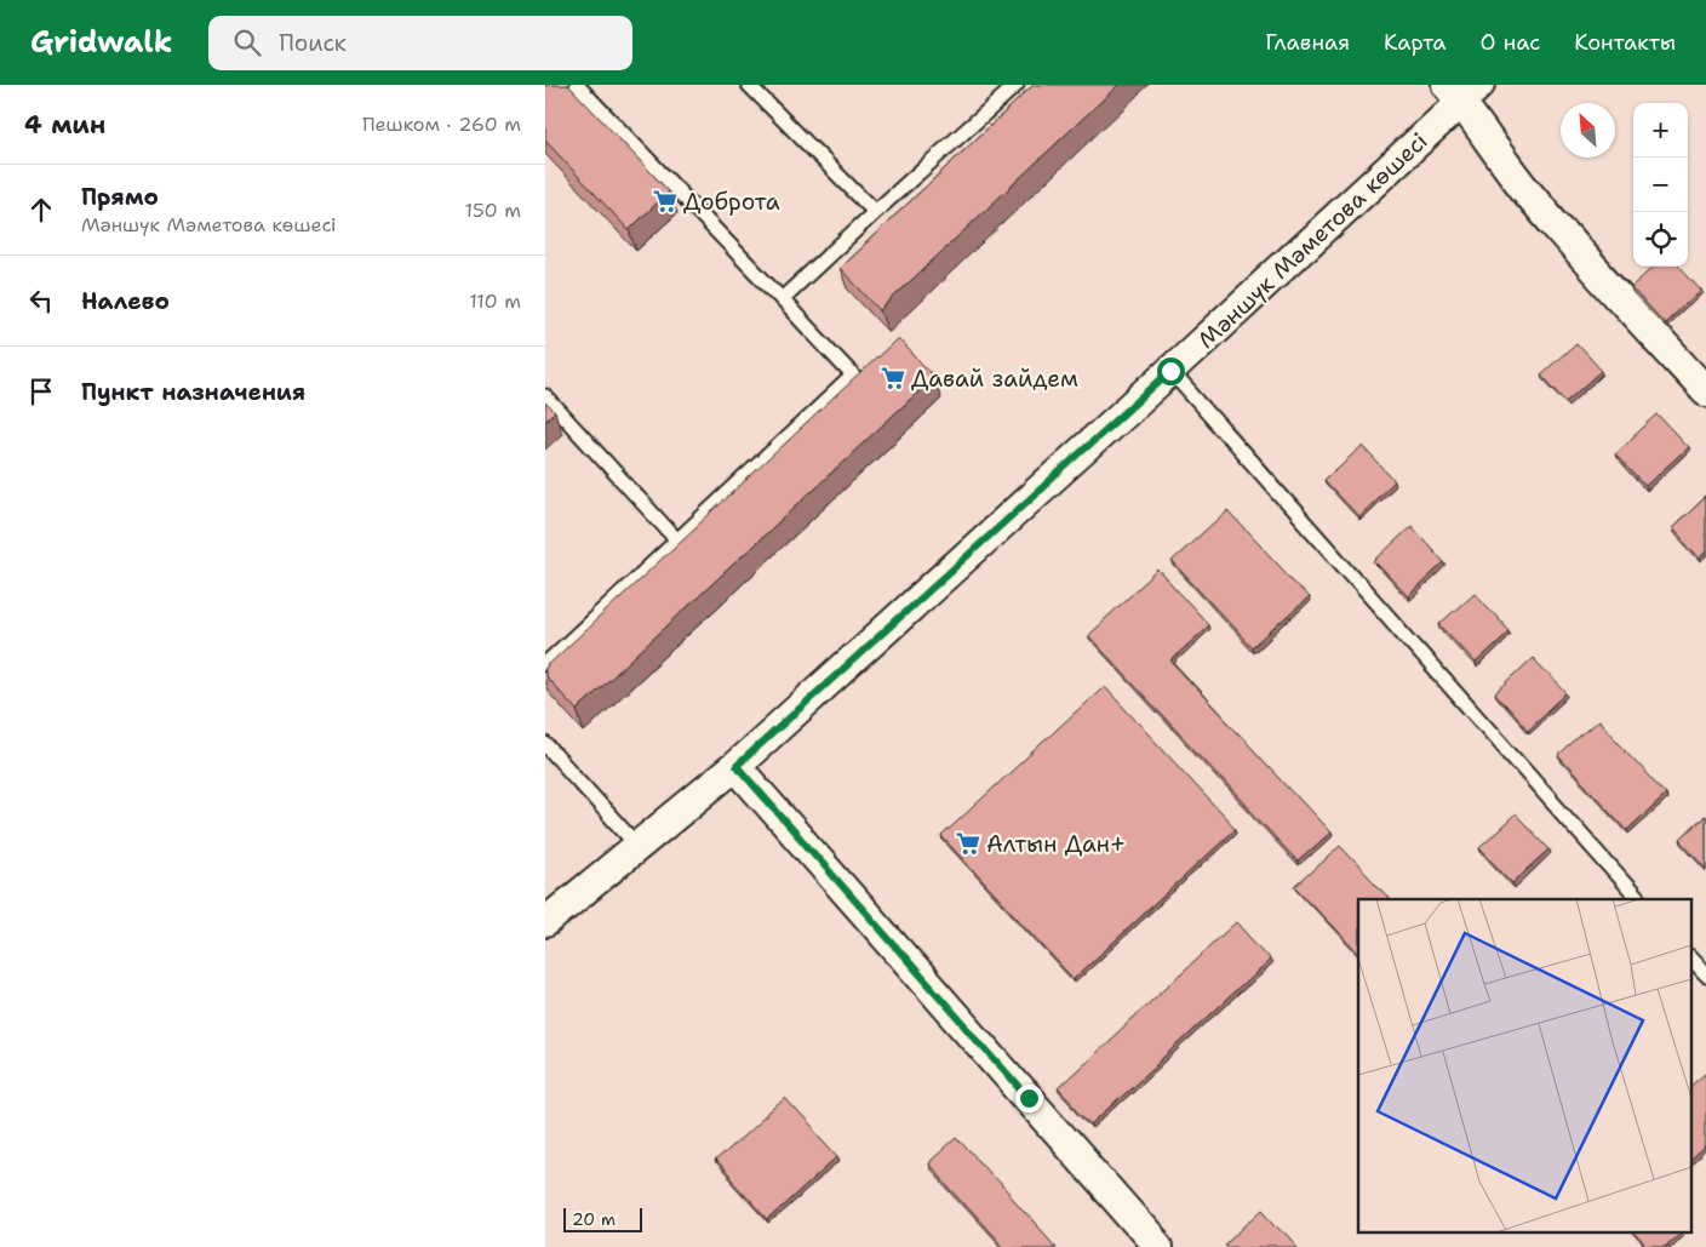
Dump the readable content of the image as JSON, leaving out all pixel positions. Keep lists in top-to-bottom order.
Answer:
{
  "streets": {
    "street": ["Мәншүк Мәметова көшесі"]
  },
  "places": {
    "supermarket": ["Доброта", "Давай зайдем", "Алтын Дан+"]
  },
  "scale_bar": "20 m",
  "north": "top left",
  "page": {
    "header": "Gridwalk",
    "search": "Поиск",
    "nav": [
      "Главная",
      "Карта",
      "О нас",
      "Контакты"
    ],
    "heading": ["4 мин", "Пешком · 260 m"],
    "map_buttons": ["+", "−"],
    "list": [
      ["Прямо", "Мәншүк Мәметова көшесі", "150 m"],
      ["Налево", "110 m"],
      "Пункт назначения"
    ],
    "scale": "20 m"
  }
}
